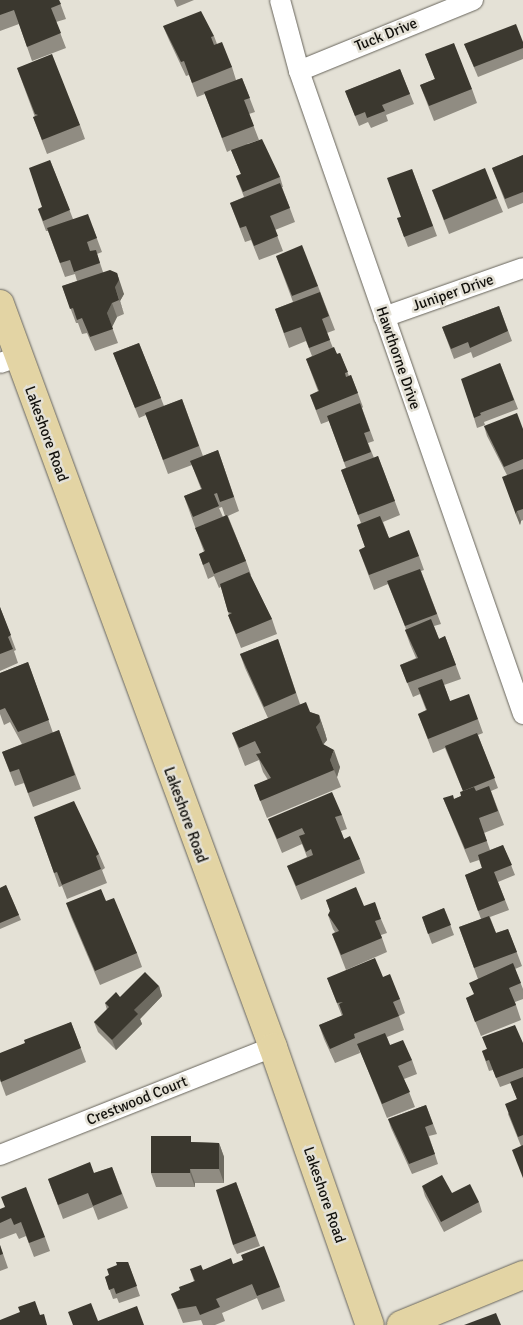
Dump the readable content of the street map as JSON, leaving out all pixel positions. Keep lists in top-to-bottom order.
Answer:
{
  "streets": {
    "main road": ["Lakeshore Road"],
    "street": [
      "Tuck Drive",
      "Juniper Drive",
      "Hawthorne Drive",
      "Crestwood Court"
    ]
  },
  "crossings": [
    ["Tuck Drive", "Hawthorne Drive"],
    ["Juniper Drive", "Hawthorne Drive"],
    ["Lakeshore Road", "Crestwood Court"]
  ]
}
